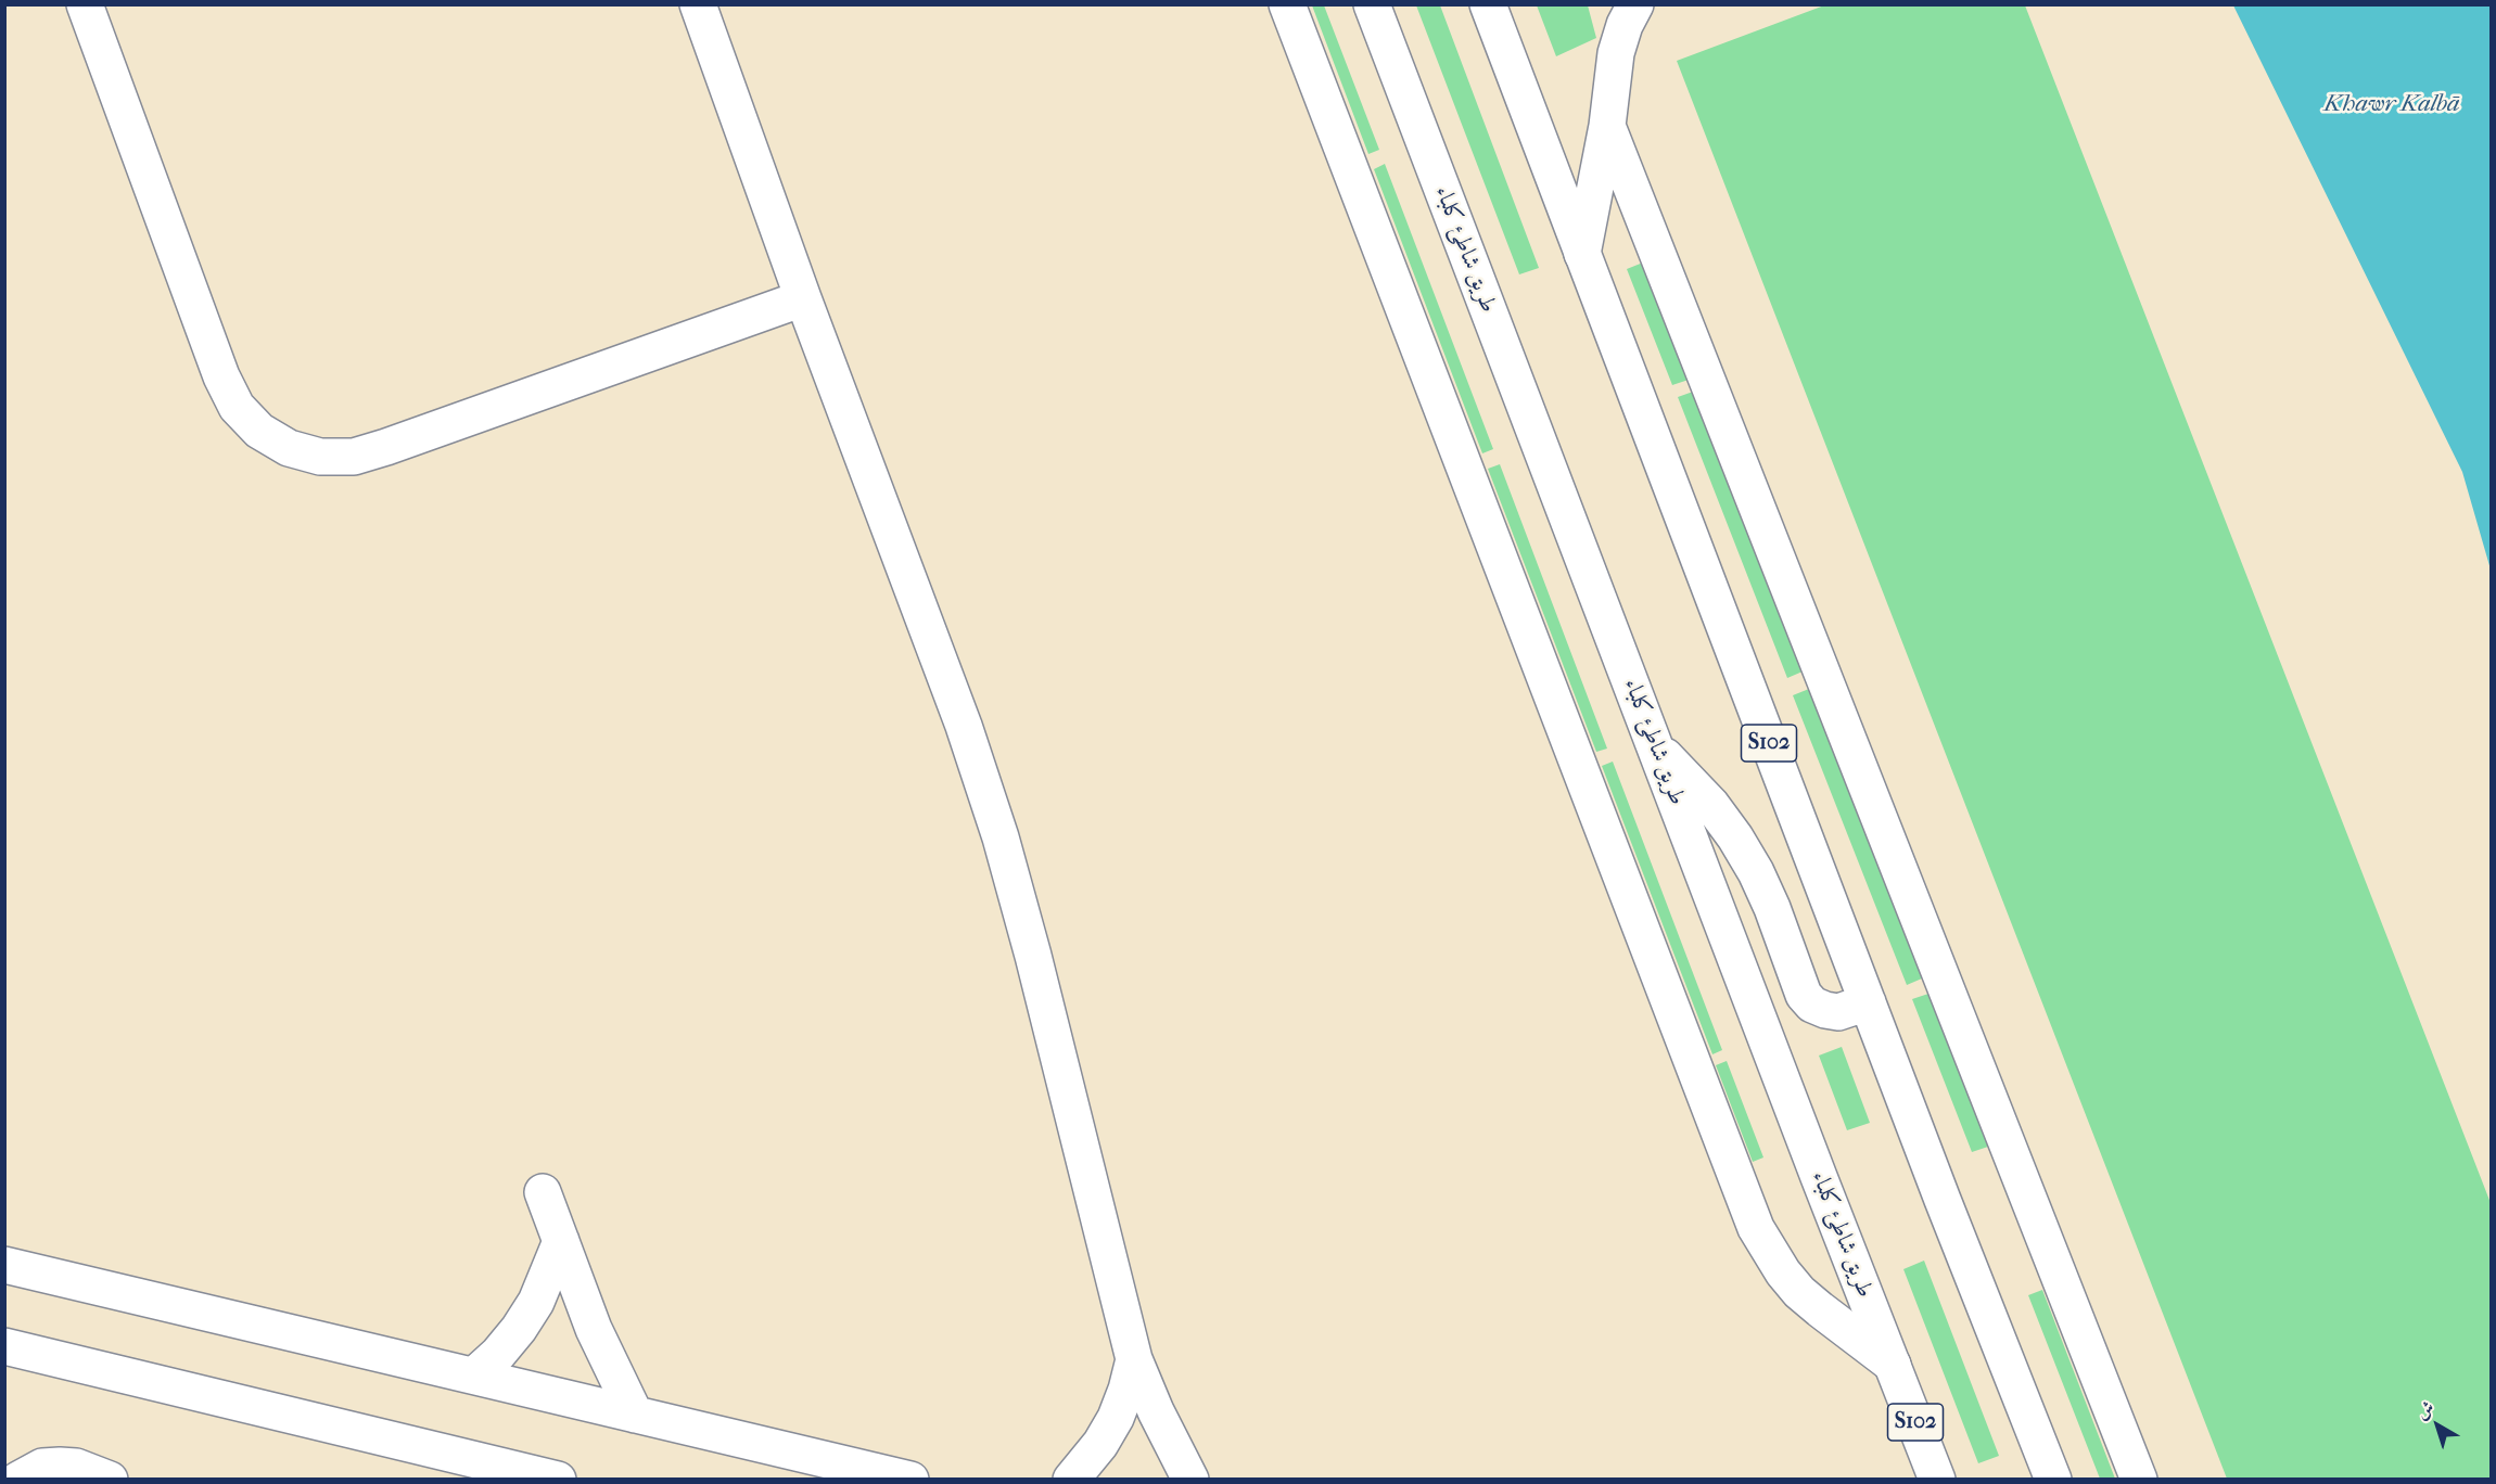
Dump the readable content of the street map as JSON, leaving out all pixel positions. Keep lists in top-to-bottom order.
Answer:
{
  "streets": {
    "main road": ["طريق شاطئ كلباء", "S102"]
  },
  "water": ["Khawr Kalbā"],
  "north": "top left"
}
